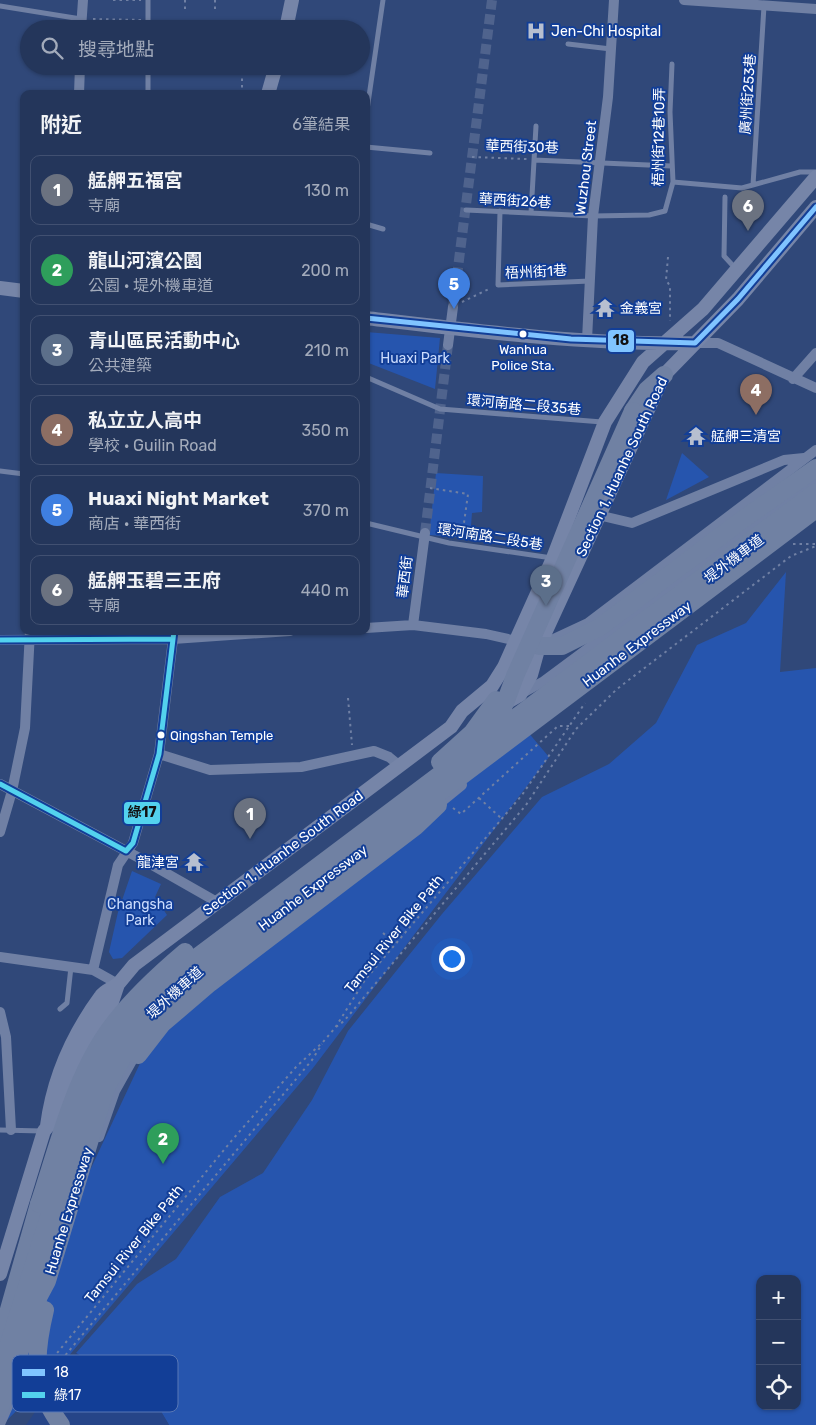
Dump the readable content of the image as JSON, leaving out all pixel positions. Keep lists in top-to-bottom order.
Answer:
{
  "streets": {
    "highway": ["Huanhe Expressway"],
    "street": [
      "Wuzhou Street",
      "Section 1, Huanhe South Road",
      "堤外機車道",
      "華西街"
    ],
    "lane": [
      "廣州街253巷",
      "梧州街12巷10弄",
      "華西街30巷",
      "華西街26巷",
      "梧州街1巷",
      "環河南路二段35巷",
      "環河南路二段5巷"
    ],
    "path": ["Tamsui River Bike Path"]
  },
  "crossings": [
    ["梧州街12巷10弄", "華西街30巷"],
    ["梧州街12巷10弄", "華西街26巷"],
    ["華西街30巷", "Wuzhou Street"],
    ["Wuzhou Street", "華西街26巷"],
    ["Wuzhou Street", "梧州街1巷"],
    ["華西街26巷", "梧州街1巷"],
    ["環河南路二段35巷", "Section 1, Huanhe South Road"],
    ["Section 1, Huanhe South Road", "環河南路二段5巷"],
    ["環河南路二段5巷", "華西街"]
  ],
  "parks": ["Huaxi Park", "Changsha Park"],
  "places": {
    "hospital": ["Jen-Chi Hospital"],
    "temple": ["金義宮", "艋舺三清宮", "龍津宮"],
    "other": ["Wanhua Police Sta.", "Qingshan Temple"]
  },
  "lines": ["transit line 18", "transit line 綠17"],
  "legend": ["18", "綠17"],
  "page": {
    "search": "搜尋地點",
    "heading": ["附近", "6筆結果"],
    "list": [
      {
        "mark": "1",
        "name": "艋舺五福宮",
        "note": "寺廟",
        "value": "130 m"
      },
      {
        "mark": "2",
        "name": "龍山河濱公園",
        "note": "公園 · 堤外機車道",
        "value": "200 m"
      },
      {
        "mark": "3",
        "name": "青山區民活動中心",
        "note": "公共建築",
        "value": "210 m"
      },
      {
        "mark": "4",
        "name": "私立立人高中",
        "note": "學校 · Guilin Road",
        "value": "350 m"
      },
      {
        "mark": "5",
        "name": "Huaxi Night Market",
        "note": "商店 · 華西街",
        "value": "370 m"
      },
      {
        "mark": "6",
        "name": "艋舺玉碧三王府",
        "note": "寺廟",
        "value": "440 m"
      }
    ],
    "pins": [
      "6",
      "5",
      "4",
      "3",
      "1",
      "2"
    ],
    "map_buttons": ["+", "−"]
  }
}
